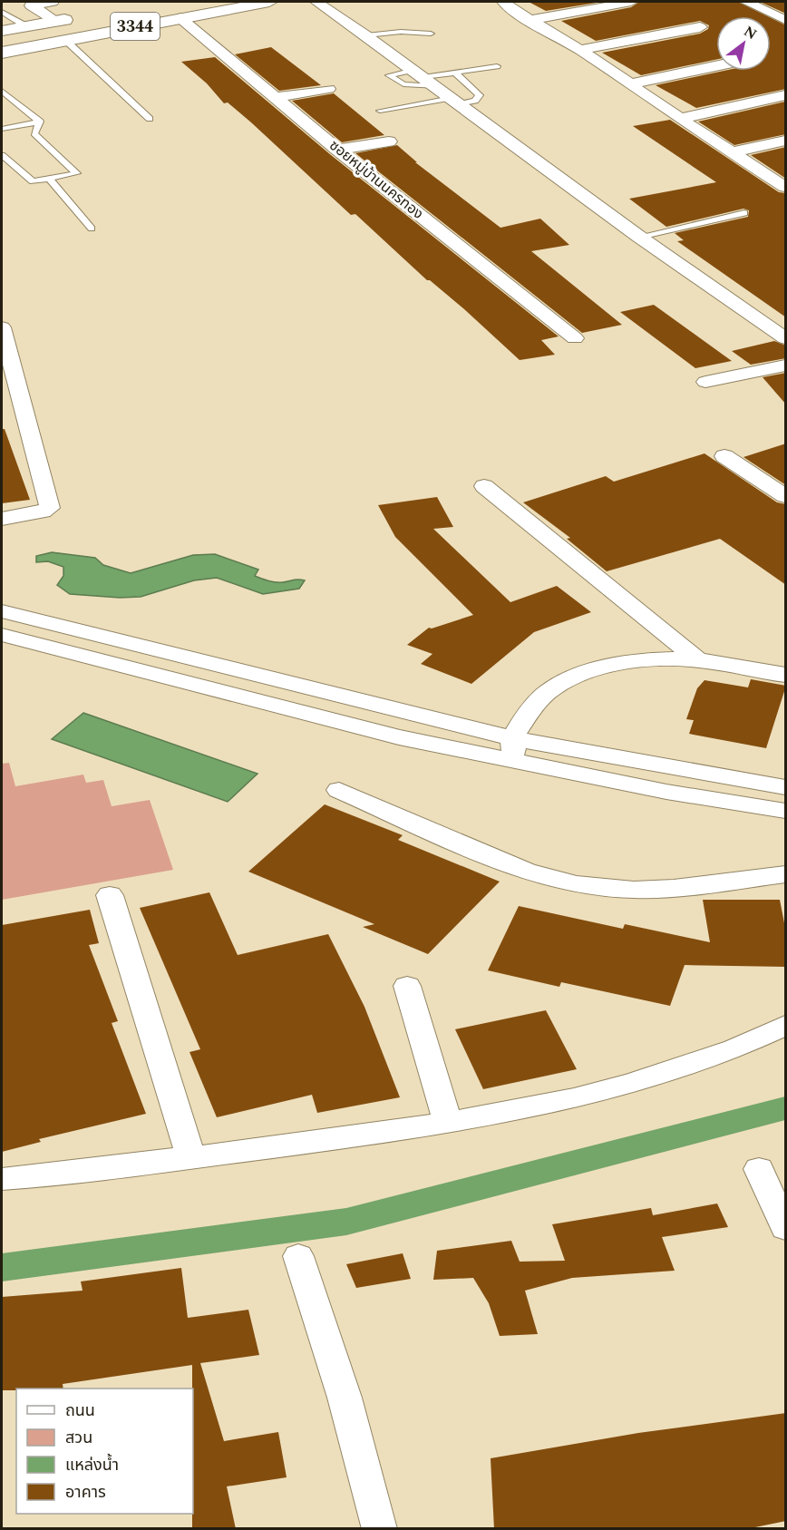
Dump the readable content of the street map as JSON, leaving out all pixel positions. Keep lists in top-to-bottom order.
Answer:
{
  "streets": {
    "main road": ["3344"],
    "street": ["ซอยหมู่บ้านนครทอง"]
  },
  "crossings": [
    ["3344", "ซอยหมู่บ้านนครทอง"]
  ],
  "legend": [
    "ถนน",
    "สวน",
    "แหล่งน้ำ",
    "อาคาร"
  ],
  "north": "top right"
}
